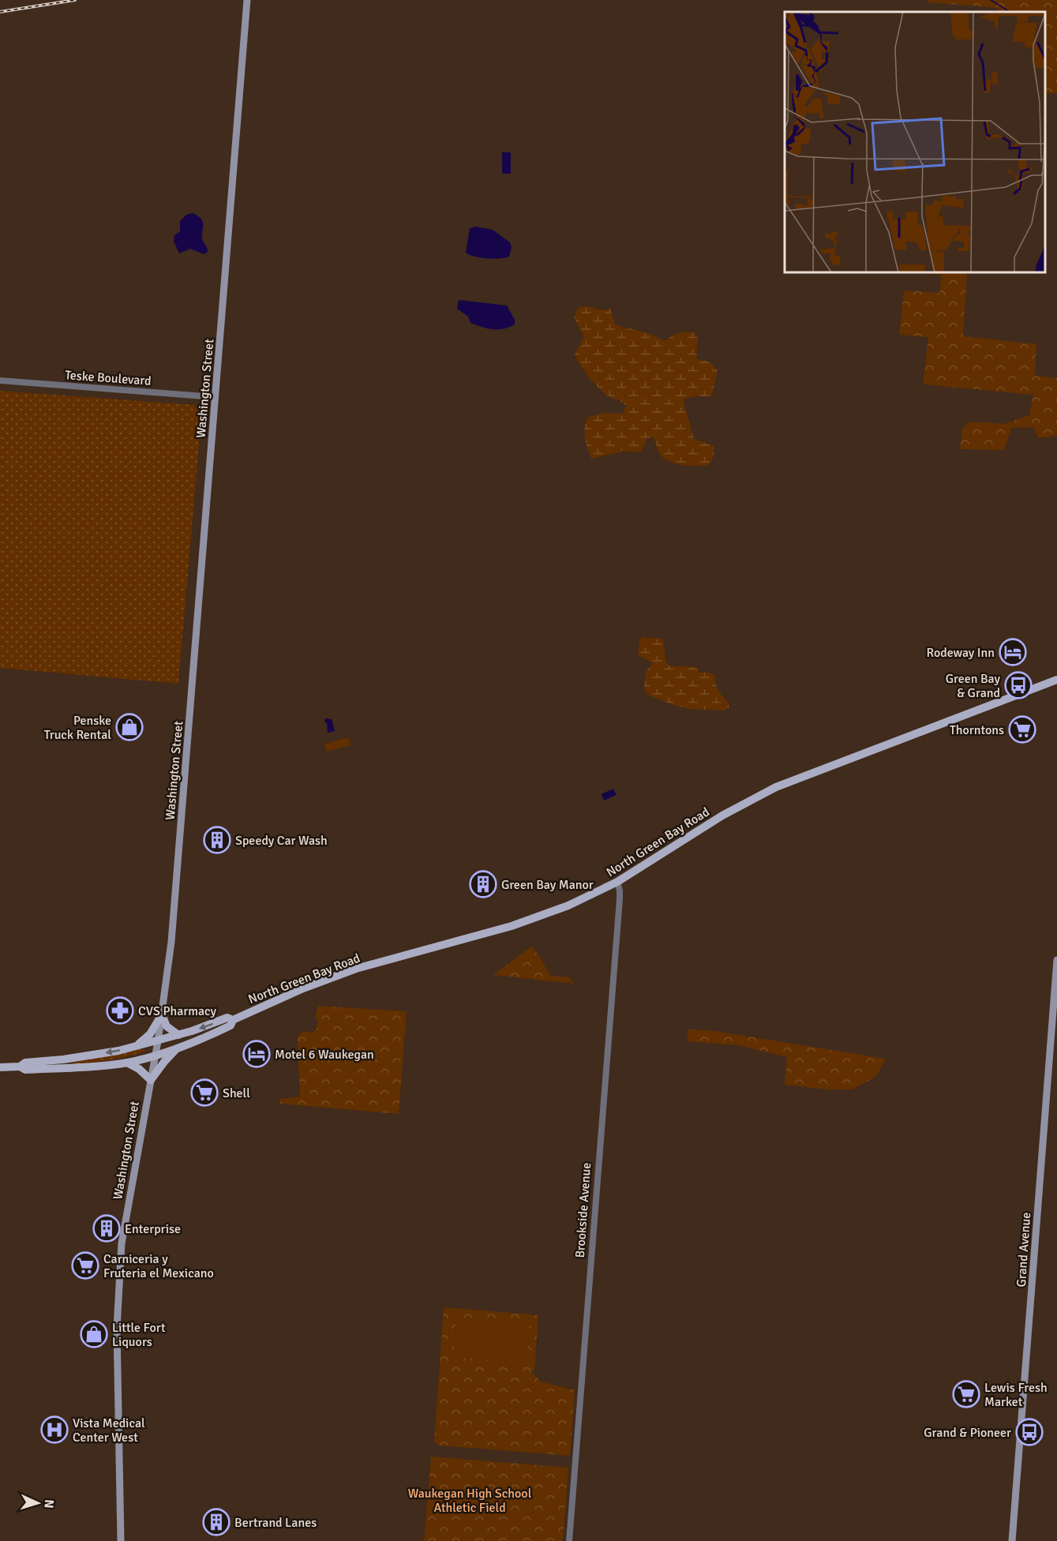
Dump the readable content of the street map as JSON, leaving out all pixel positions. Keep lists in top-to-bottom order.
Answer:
{
  "streets": {
    "main road": ["Washington Street", "North Green Bay Road", "Grand Avenue"],
    "street": ["Teske Boulevard", "Brookside Avenue"]
  },
  "crossings": [
    ["Teske Boulevard", "Washington Street"],
    ["Washington Street", "North Green Bay Road"],
    ["North Green Bay Road", "Brookside Avenue"]
  ],
  "parks": ["Waukegan High School Athletic Field"],
  "places": {
    "hotel": ["Rodeway Inn", "Motel 6 Waukegan"],
    "bus stop": ["Green Bay & Grand", "Grand & Pioneer"],
    "shop": ["Penske Truck Rental", "Little Fort Liquors"],
    "supermarket": [
      "Thorntons",
      "Shell",
      "Carniceria y Fruteria el Mexicano",
      "Lewis Fresh Market"
    ],
    "building": [
      "Speedy Car Wash",
      "Green Bay Manor",
      "Enterprise",
      "Bertrand Lanes"
    ],
    "pharmacy": ["CVS Pharmacy"],
    "hospital": ["Vista Medical Center West"]
  },
  "north": "right"
}
